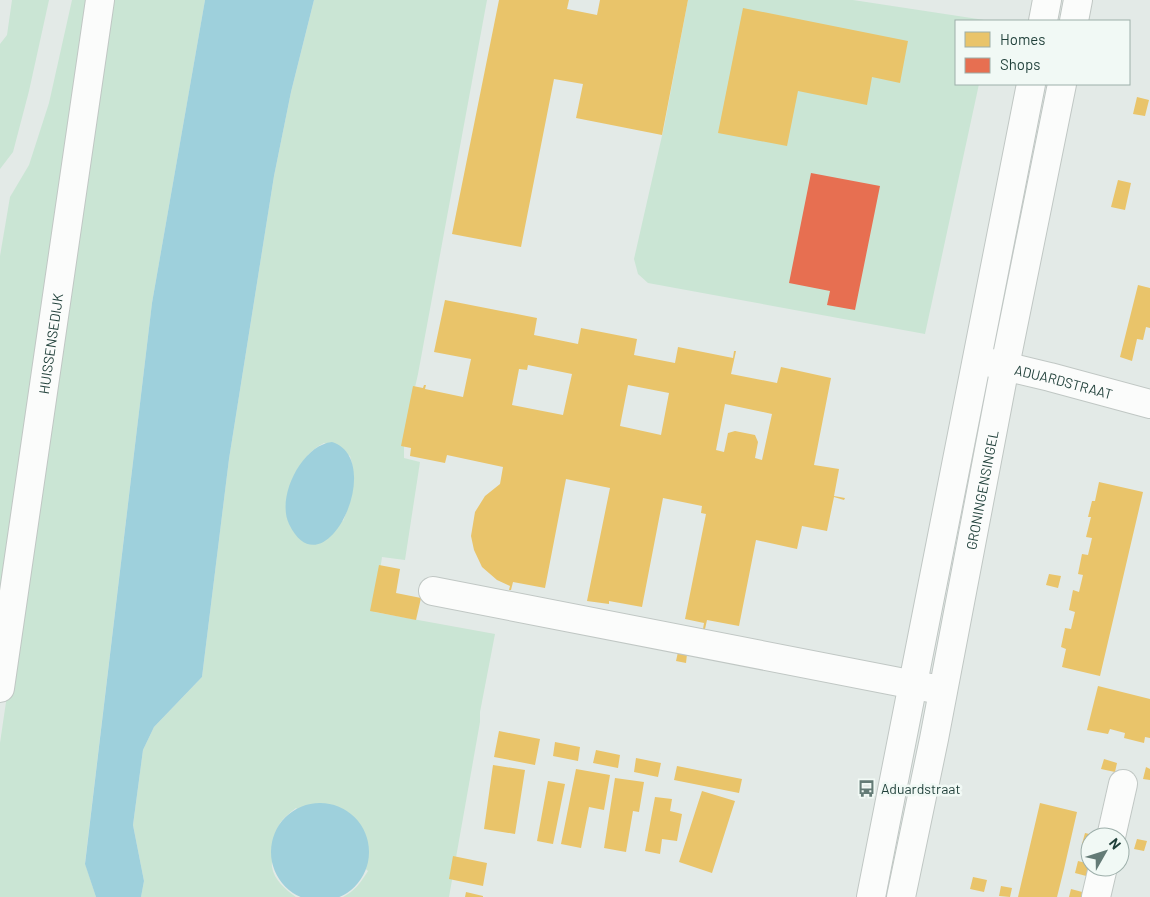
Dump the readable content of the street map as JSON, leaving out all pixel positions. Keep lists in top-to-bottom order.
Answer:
{
  "streets": {
    "street": ["HUISSENSEDIJK", "ADUARDSTRAAT", "GRONINGENSINGEL"]
  },
  "crossings": [
    ["ADUARDSTRAAT", "GRONINGENSINGEL"]
  ],
  "places": {
    "bus stop": ["Aduardstraat"]
  },
  "legend": ["Homes", "Shops"],
  "north": "top right"
}
